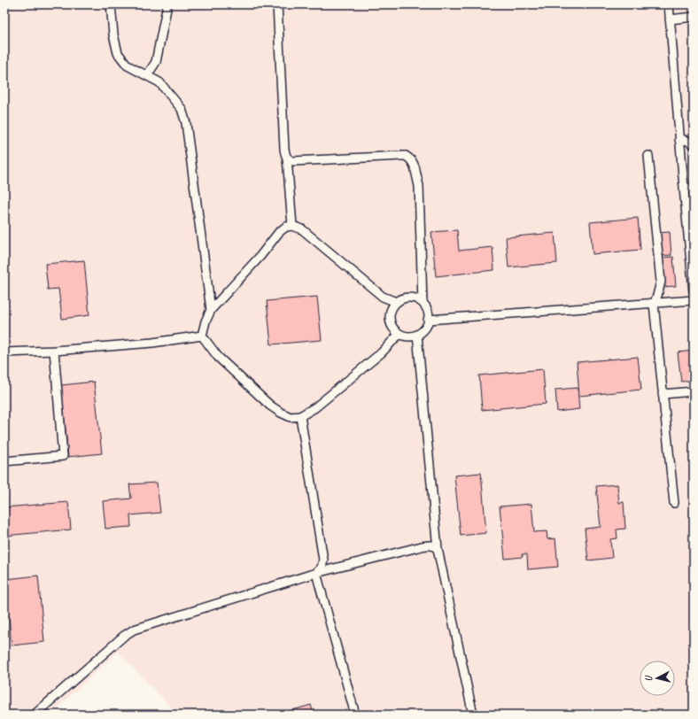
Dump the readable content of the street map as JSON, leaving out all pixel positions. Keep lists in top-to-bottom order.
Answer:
{
  "north": "left"
}
